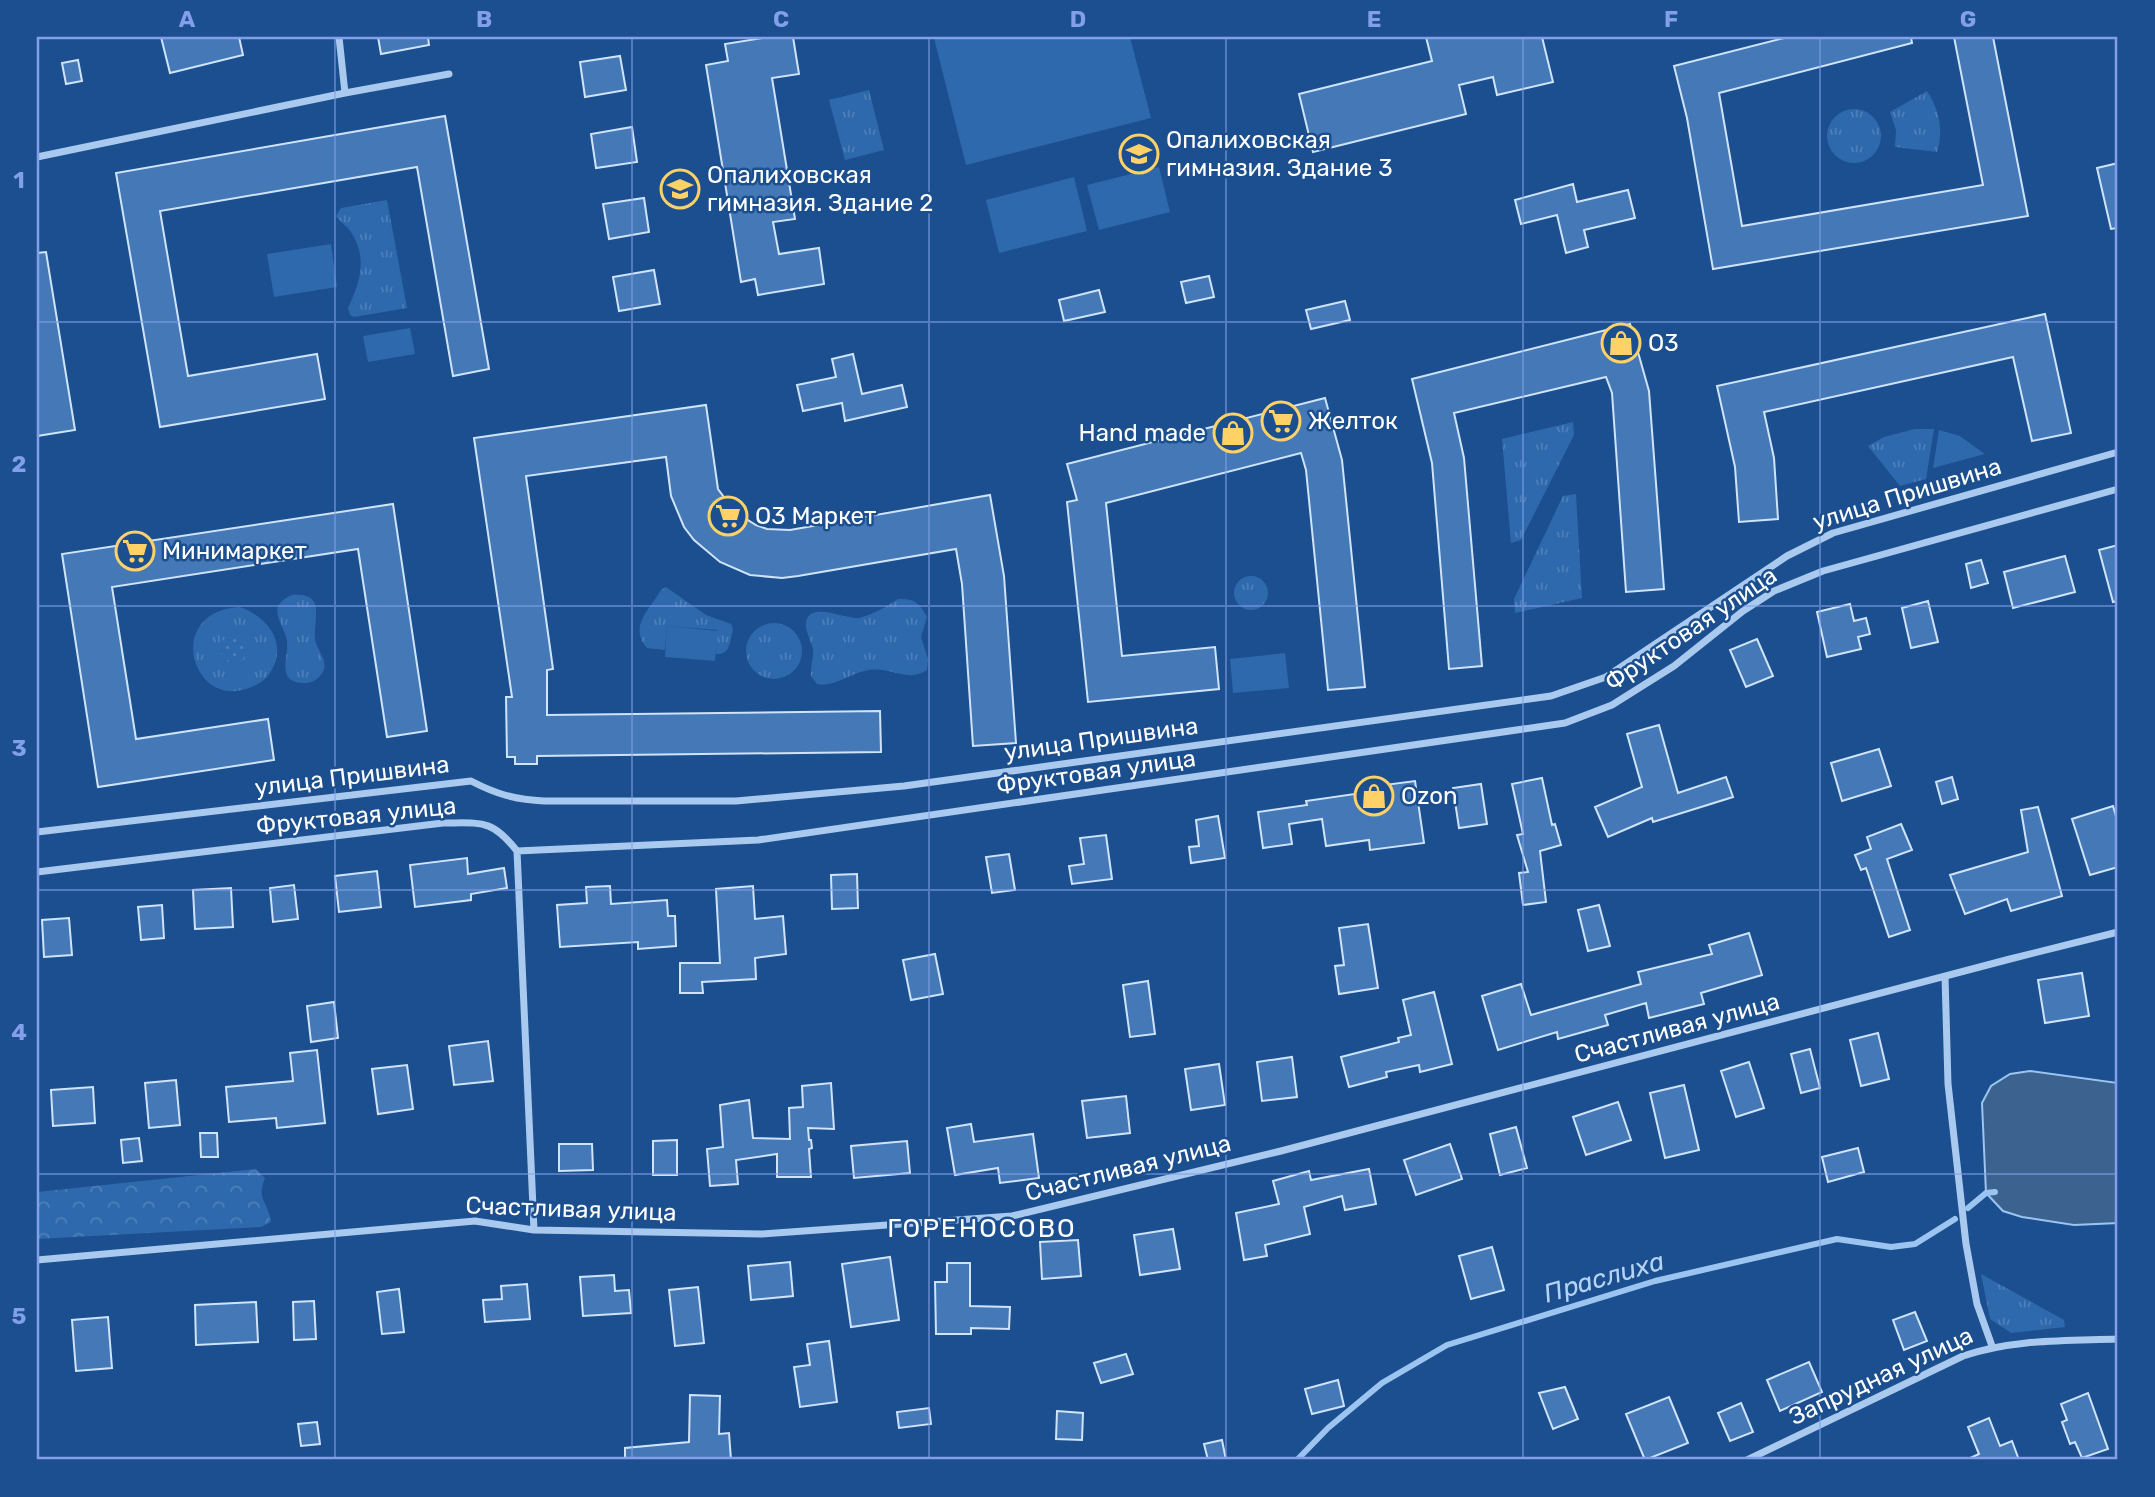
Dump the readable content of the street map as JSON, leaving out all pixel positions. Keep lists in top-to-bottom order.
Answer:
{
  "streets": {
    "street": [
      "улица Пришвина",
      "Фруктовая улица",
      "Счастливая улица",
      "Запрудная улица"
    ]
  },
  "districts": ["ГОРЕНОСОВО"],
  "water": ["Праслиха"],
  "places": {
    "school or university": ["Опалиховская гимназия. Здание 3", "Опалиховская гимназия. Здание 2"],
    "shop": ["О3", "Hand made", "Ozon"],
    "supermarket": ["Желток", "О3 Маркет", "Минимаркет"]
  },
  "grid": {
    "columns": [
      "A",
      "B",
      "C",
      "D",
      "E",
      "F",
      "G"
    ],
    "rows": [
      "1",
      "2",
      "3",
      "4",
      "5"
    ]
  }
}
